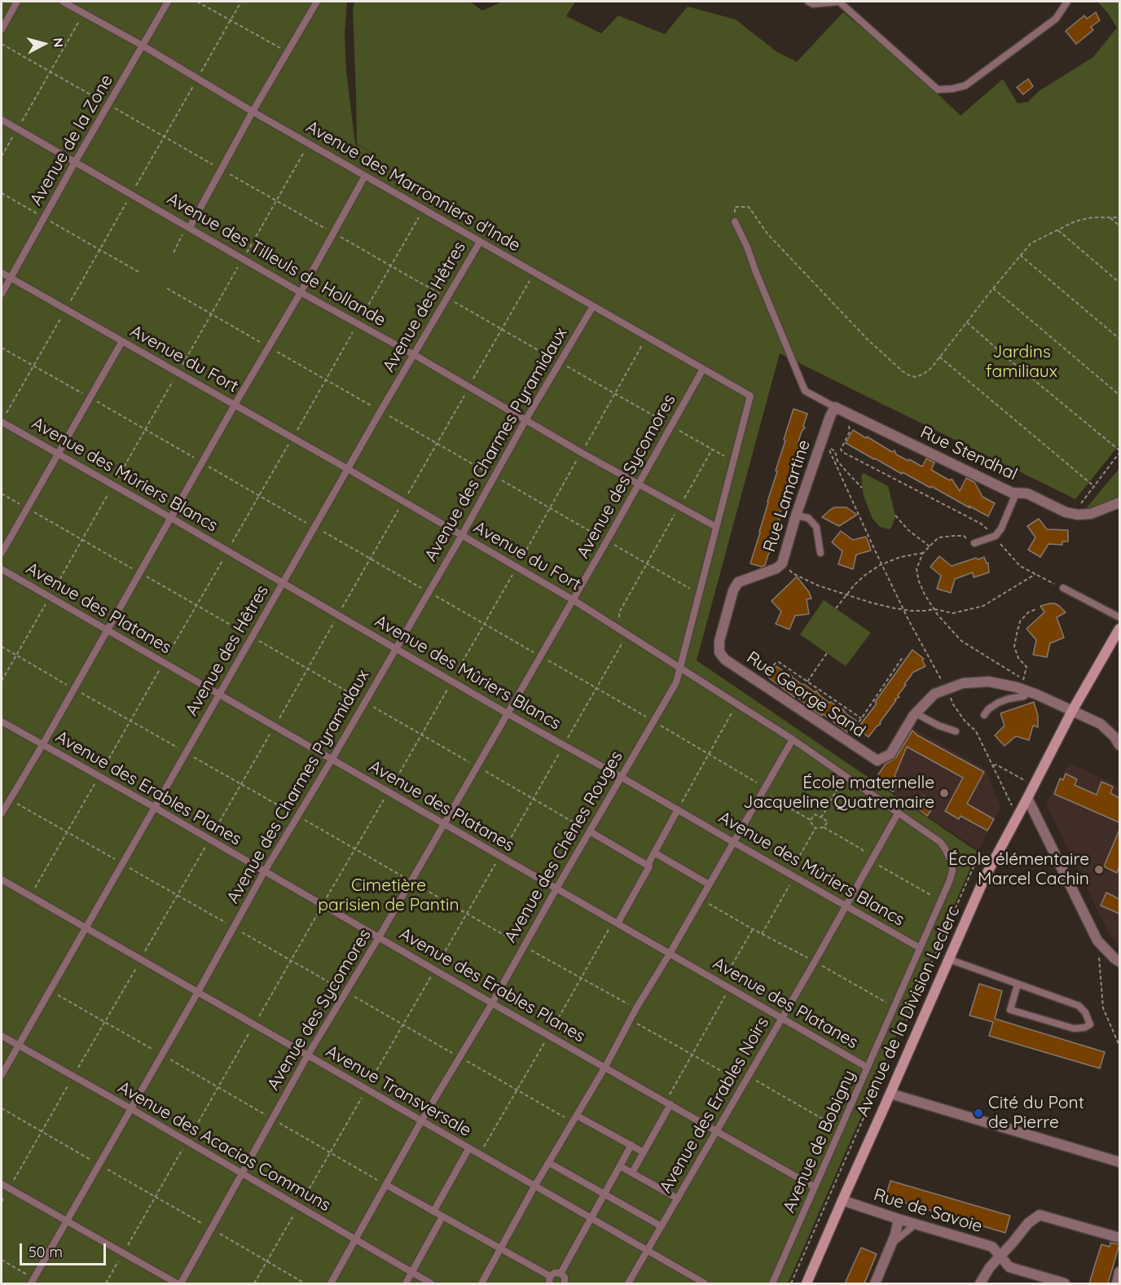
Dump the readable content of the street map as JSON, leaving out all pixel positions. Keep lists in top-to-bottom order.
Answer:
{
  "streets": {
    "main road": ["Avenue de la Division Leclerc"],
    "street": [
      "Rue Stendhal",
      "Rue Lamartine",
      "Rue George Sand",
      "Rue de Savoie"
    ],
    "lane": [
      "Avenue de la Zone",
      "Avenue des Marronniers d'Inde",
      "Avenue des Tilleuls de Hollande",
      "Avenue des Hêtres",
      "Avenue du Fort",
      "Avenue des Charmes Pyramidaux",
      "Avenue des Mûriers Blancs",
      "Avenue des Sycomores",
      "Avenue des Platanes",
      "Avenue des Erables Planes",
      "Avenue des Chênes Rouges",
      "Avenue Transversale",
      "Avenue des Erables Noirs",
      "Avenue de Bobigny",
      "Avenue des Acacias Communs"
    ]
  },
  "crossings": [
    ["Avenue de la Zone", "Avenue des Marronniers d'Inde"],
    ["Avenue de la Zone", "Avenue des Tilleuls de Hollande"],
    ["Avenue de la Zone", "Avenue du Fort"],
    ["Avenue des Marronniers d'Inde", "Avenue des Hêtres"],
    ["Avenue des Marronniers d'Inde", "Avenue des Charmes Pyramidaux"],
    ["Avenue des Marronniers d'Inde", "Avenue des Sycomores"],
    ["Avenue des Marronniers d'Inde", "Avenue des Chênes Rouges"],
    ["Avenue des Tilleuls de Hollande", "Avenue des Hêtres"],
    ["Avenue des Tilleuls de Hollande", "Avenue des Charmes Pyramidaux"],
    ["Avenue des Tilleuls de Hollande", "Avenue des Sycomores"],
    ["Avenue des Tilleuls de Hollande", "Avenue des Chênes Rouges"],
    ["Avenue des Hêtres", "Avenue du Fort"],
    ["Avenue des Hêtres", "Avenue des Mûriers Blancs"],
    ["Avenue des Hêtres", "Avenue des Platanes"],
    ["Avenue des Hêtres", "Avenue des Erables Planes"],
    ["Avenue des Hêtres", "Avenue Transversale"],
    ["Avenue des Hêtres", "Avenue des Acacias Communs"],
    ["Avenue du Fort", "Avenue des Charmes Pyramidaux"],
    ["Avenue du Fort", "Avenue des Sycomores"],
    ["Avenue du Fort", "Avenue des Chênes Rouges"],
    ["Avenue du Fort", "Avenue des Erables Noirs"],
    ["Avenue du Fort", "Avenue de Bobigny"],
    ["Avenue des Charmes Pyramidaux", "Avenue des Mûriers Blancs"],
    ["Avenue des Charmes Pyramidaux", "Avenue des Platanes"],
    ["Avenue des Charmes Pyramidaux", "Avenue des Erables Planes"],
    ["Avenue des Charmes Pyramidaux", "Avenue Transversale"],
    ["Avenue des Charmes Pyramidaux", "Avenue des Acacias Communs"],
    ["Rue Stendhal", "Rue Lamartine"],
    ["Avenue des Mûriers Blancs", "Avenue des Sycomores"],
    ["Avenue des Mûriers Blancs", "Avenue des Chênes Rouges"],
    ["Avenue des Mûriers Blancs", "Avenue des Erables Noirs"],
    ["Avenue des Mûriers Blancs", "Avenue de Bobigny"],
    ["Avenue des Sycomores", "Avenue des Platanes"],
    ["Avenue des Sycomores", "Avenue des Erables Planes"],
    ["Avenue des Sycomores", "Avenue Transversale"],
    ["Avenue des Sycomores", "Avenue des Acacias Communs"],
    ["Rue Lamartine", "Rue George Sand"],
    ["Avenue des Platanes", "Avenue des Chênes Rouges"],
    ["Avenue des Platanes", "Avenue des Erables Noirs"],
    ["Avenue des Platanes", "Avenue de Bobigny"],
    ["Avenue des Erables Planes", "Avenue des Chênes Rouges"],
    ["Avenue des Erables Planes", "Avenue des Erables Noirs"],
    ["Avenue des Erables Planes", "Avenue de Bobigny"],
    ["Avenue des Chênes Rouges", "Avenue Transversale"],
    ["Avenue des Chênes Rouges", "Avenue des Acacias Communs"],
    ["Avenue de la Division Leclerc", "Rue de Savoie"],
    ["Avenue Transversale", "Avenue des Erables Noirs"]
  ],
  "parks": ["Jardins familiaux", "Cimetière parisien de Pantin"],
  "places": ["École maternelle Jacqueline Quatremaire", "École élémentaire Marcel Cachin", "Cité du Pont de Pierre"],
  "scale_bar": "50 m",
  "north": "right"
}
